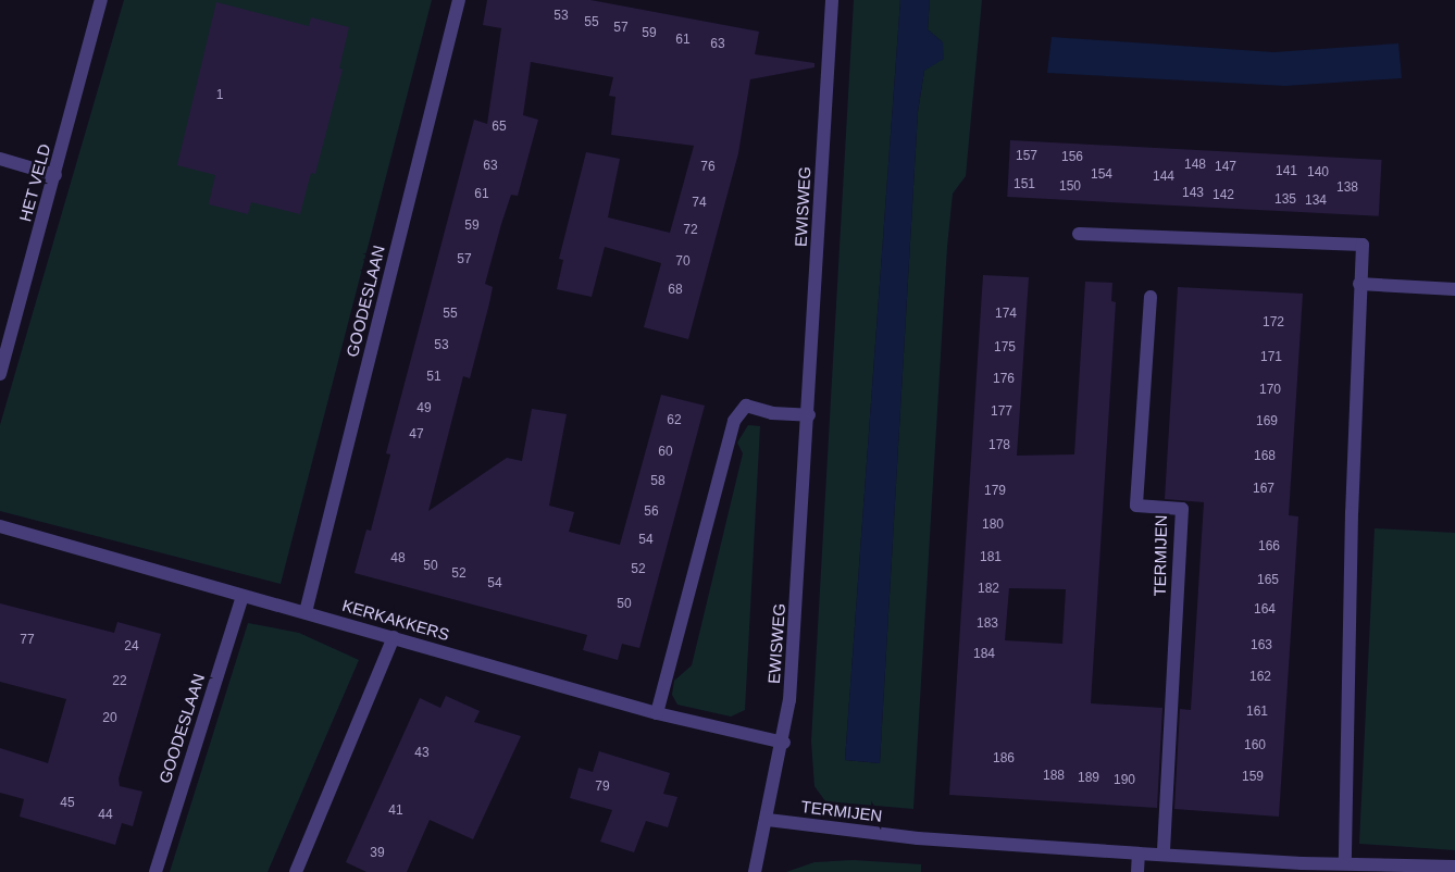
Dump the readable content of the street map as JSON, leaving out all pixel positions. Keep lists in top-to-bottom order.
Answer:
{
  "streets": {
    "street": [
      "HET VELD",
      "EWISWEG",
      "GOODESLAAN",
      "TERMIJEN",
      "KERKAKKERS"
    ]
  },
  "crossings": [
    ["EWISWEG", "TERMIJEN"],
    ["EWISWEG", "KERKAKKERS"],
    ["GOODESLAAN", "KERKAKKERS"]
  ],
  "house_numbers": [
    "53",
    "55",
    "57",
    "59",
    "61",
    "63",
    "1",
    "65",
    "157",
    "156",
    "148",
    "63",
    "76",
    "147",
    "141",
    "140",
    "154",
    "144",
    "151",
    "150",
    "138",
    "143",
    "61",
    "142",
    "135",
    "134",
    "74",
    "59",
    "72",
    "57",
    "70",
    "68",
    "55",
    "174",
    "172",
    "53",
    "175",
    "171",
    "51",
    "176",
    "170",
    "49",
    "177",
    "62",
    "169",
    "47",
    "178",
    "60",
    "168",
    "58",
    "167",
    "179",
    "56",
    "180",
    "54",
    "166",
    "181",
    "48",
    "50",
    "52",
    "52",
    "165",
    "54",
    "182",
    "50",
    "164",
    "183",
    "77",
    "163",
    "24",
    "184",
    "162",
    "22",
    "161",
    "20",
    "160",
    "43",
    "186",
    "188",
    "159",
    "189",
    "190",
    "79",
    "45",
    "41",
    "44",
    "39"
  ]
}
